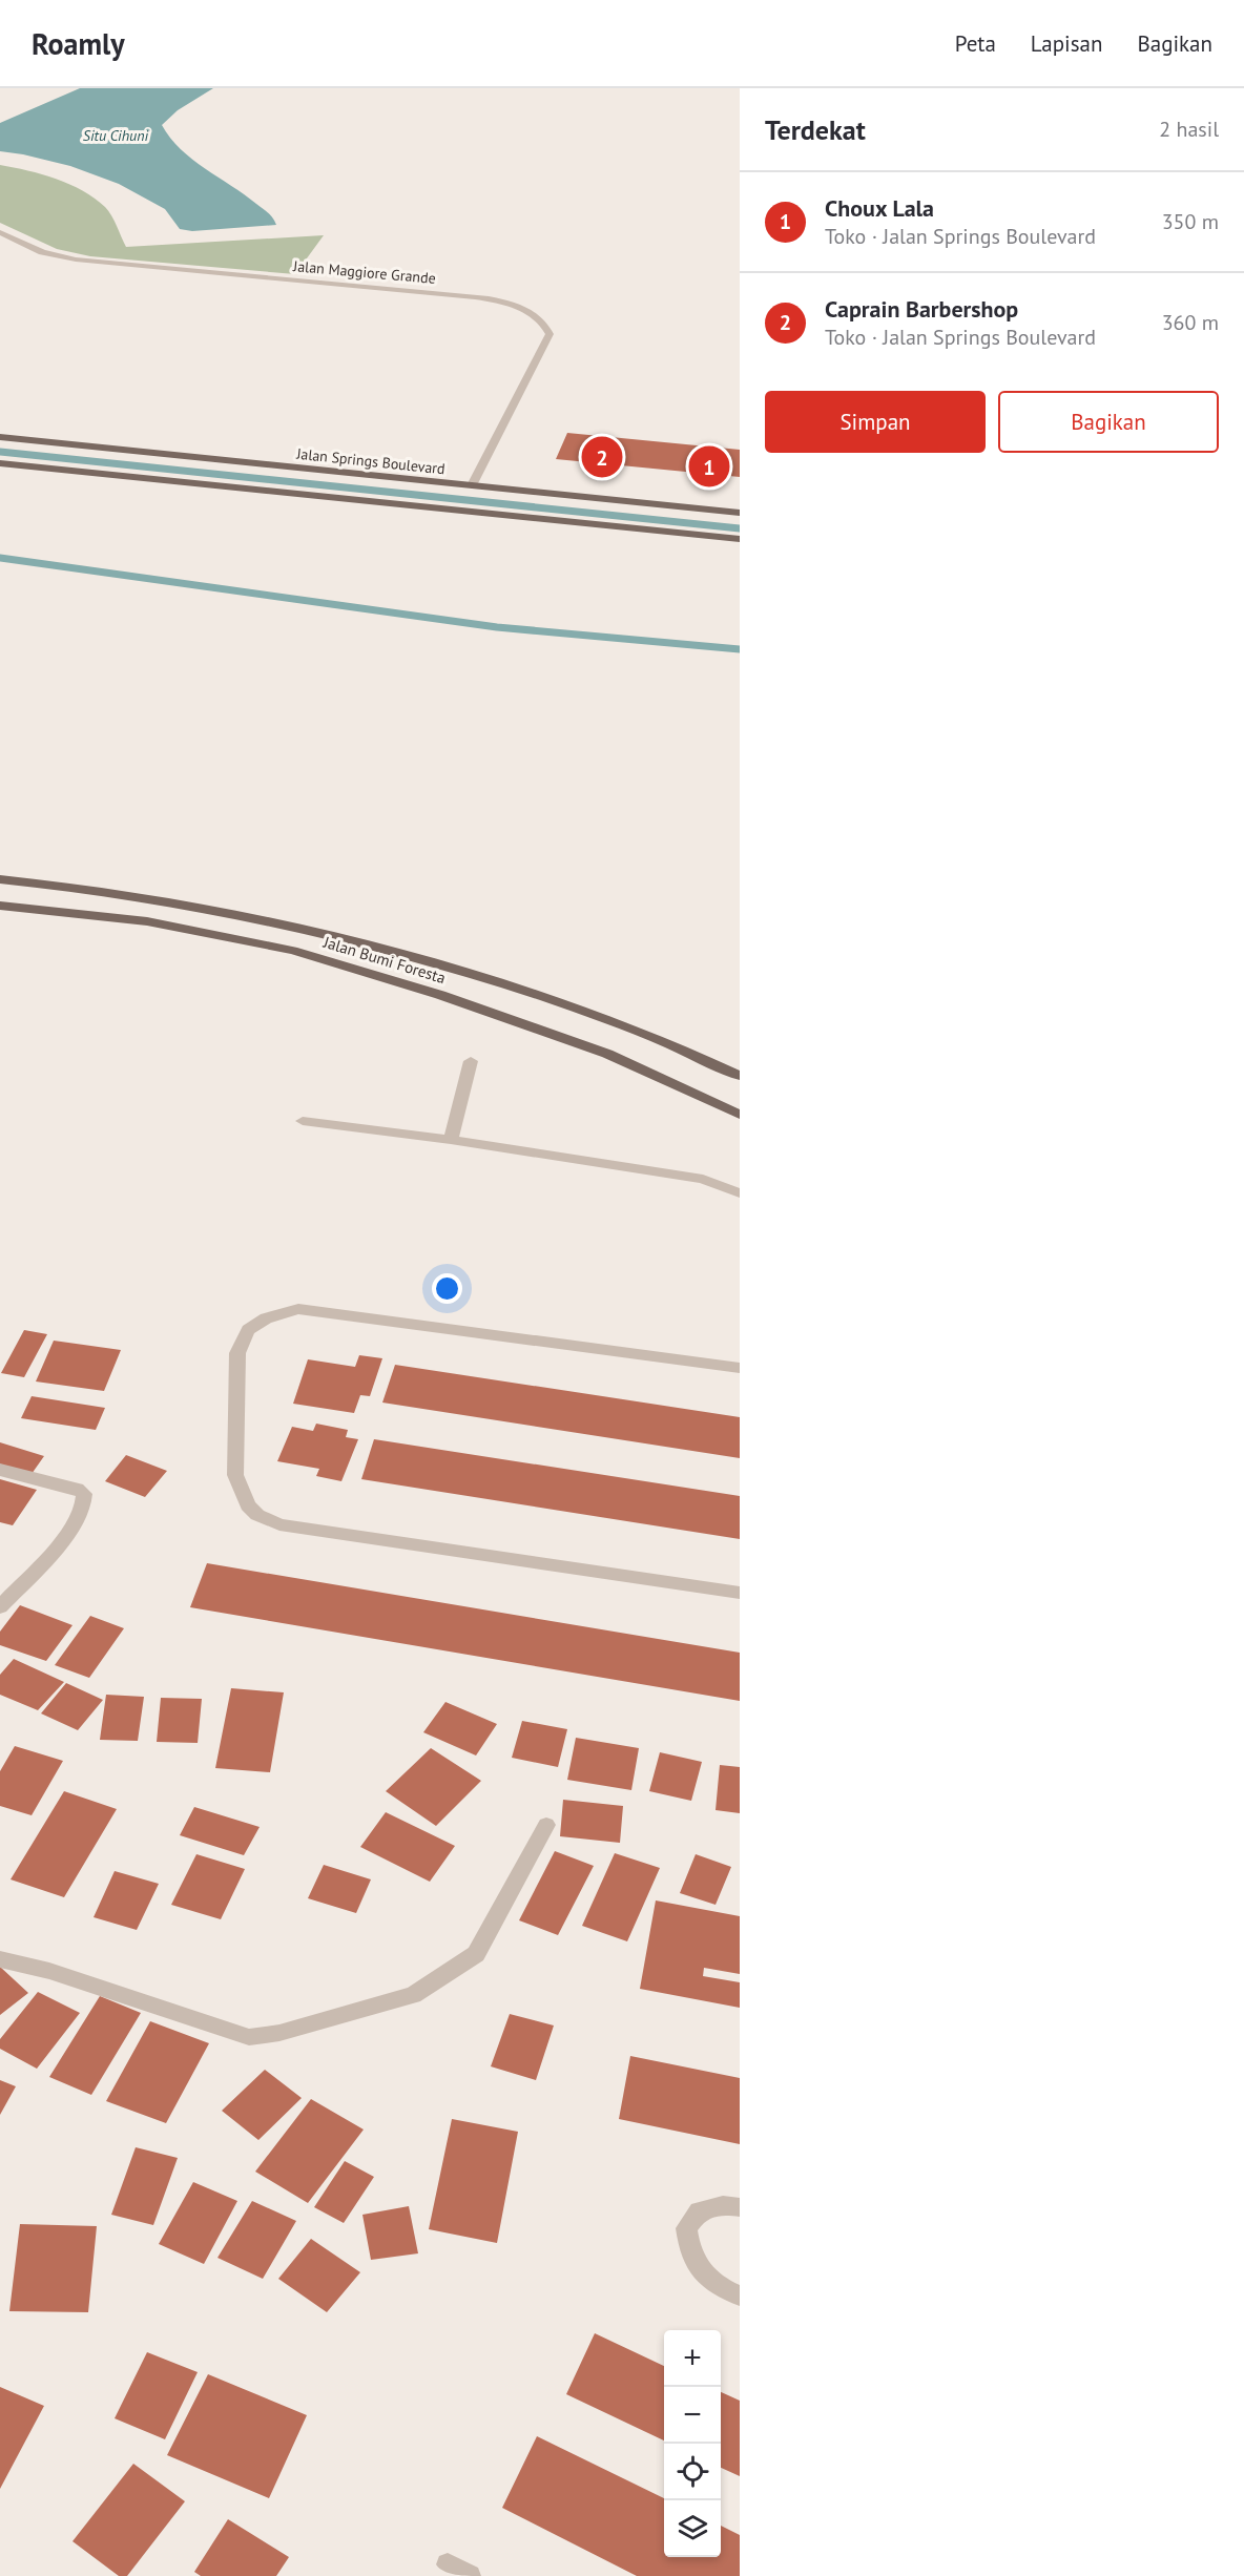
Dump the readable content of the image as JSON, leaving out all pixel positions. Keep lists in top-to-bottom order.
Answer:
{
  "streets": {
    "main road": ["Jalan Springs Boulevard", "Jalan Bumi Foresta"],
    "street": ["Jalan Maggiore Grande"]
  },
  "crossings": [
    ["Jalan Maggiore Grande", "Jalan Springs Boulevard"]
  ],
  "water": ["Situ Cihuni"],
  "page": {
    "header": "Roamly",
    "nav": ["Peta", "Lapisan", "Bagikan"],
    "heading": ["Terdekat", "2 hasil"],
    "list": [
      {
        "mark": "1",
        "name": "Choux Lala",
        "note": "Toko · Jalan Springs Boulevard",
        "value": "350 m"
      },
      {
        "mark": "2",
        "name": "Caprain Barbershop",
        "note": "Toko · Jalan Springs Boulevard",
        "value": "360 m"
      }
    ],
    "buttons": ["Simpan", "Bagikan"],
    "pins": ["2", "1"],
    "map_buttons": ["+", "−"]
  }
}
